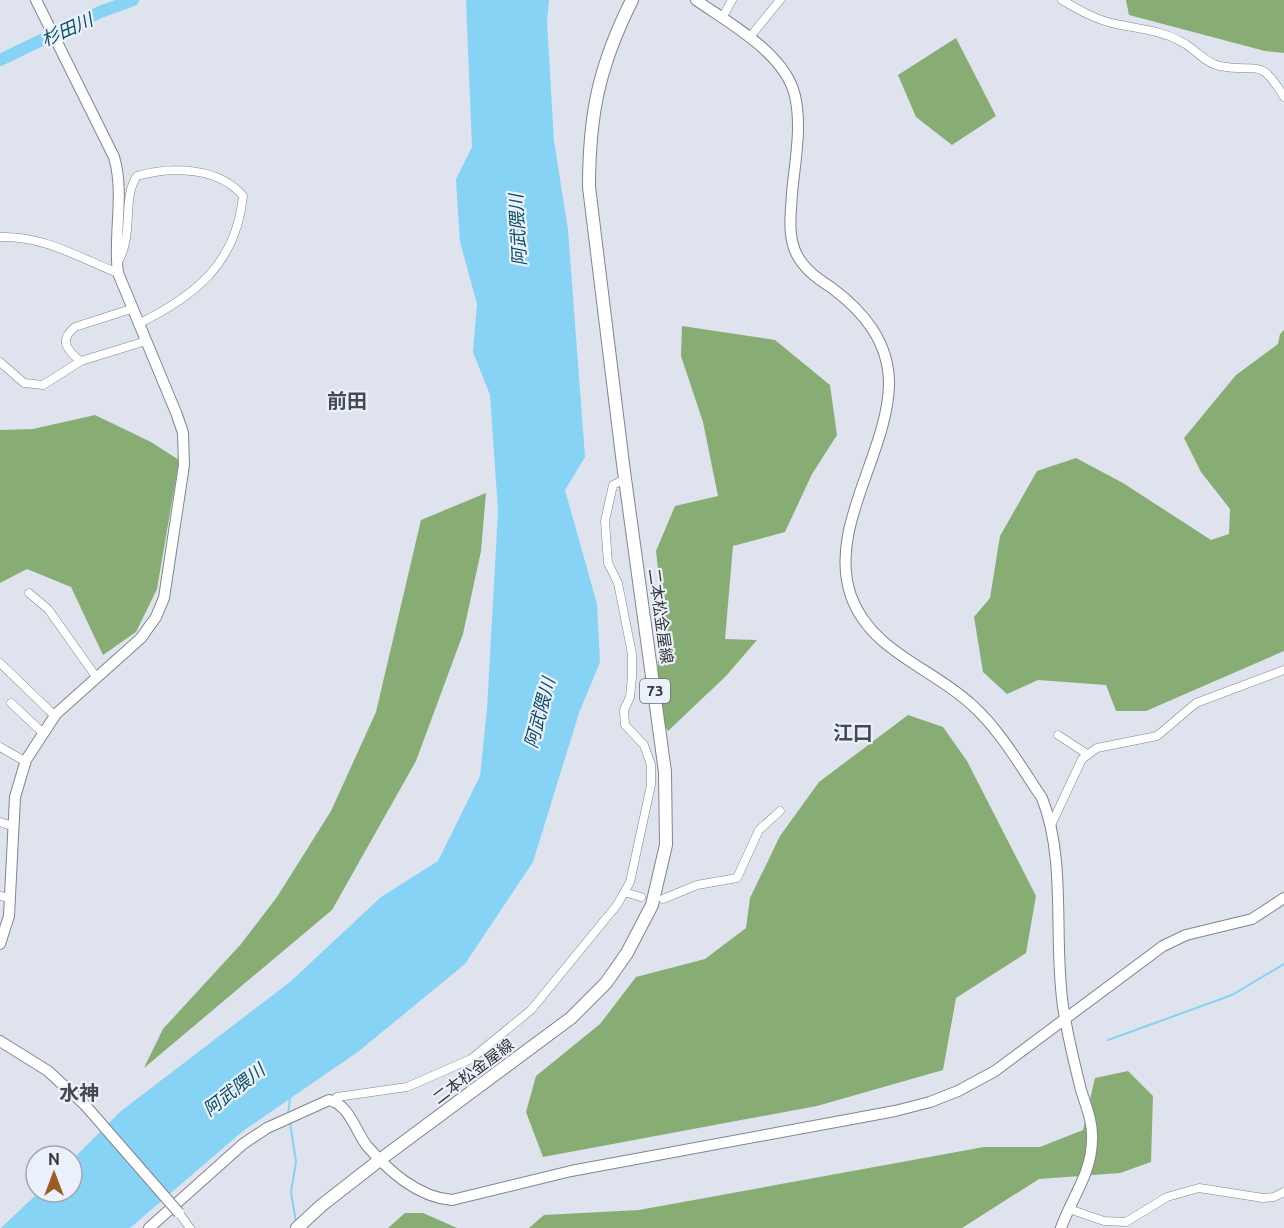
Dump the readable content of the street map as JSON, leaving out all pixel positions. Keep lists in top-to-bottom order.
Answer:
{
  "streets": {
    "main road": ["二本松金屋線", "73"]
  },
  "districts": ["前田", "江口", "水神"],
  "water": ["杉田川", "阿武隈川"],
  "north": "top"
}
